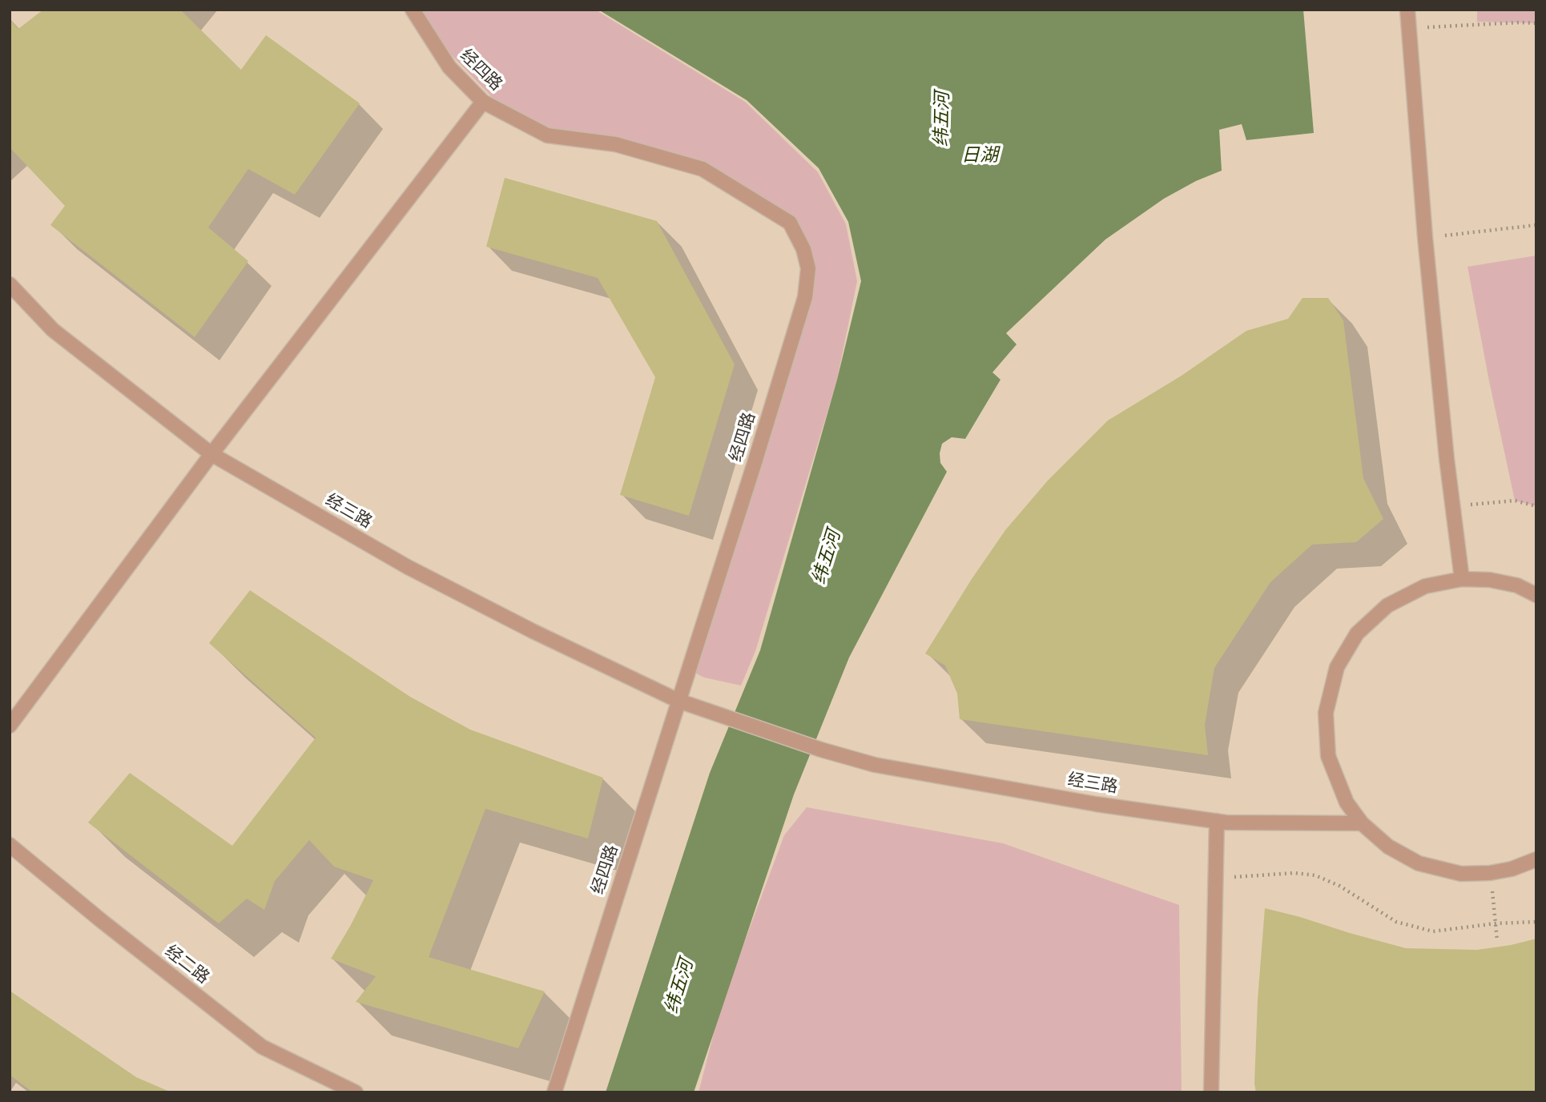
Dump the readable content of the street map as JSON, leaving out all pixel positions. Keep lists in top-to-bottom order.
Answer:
{
  "streets": {
    "lane": ["经四路", "经三路", "经二路"]
  },
  "crossings": [
    ["经四路", "经三路"]
  ],
  "water": ["纬五河", "日湖"]
}
